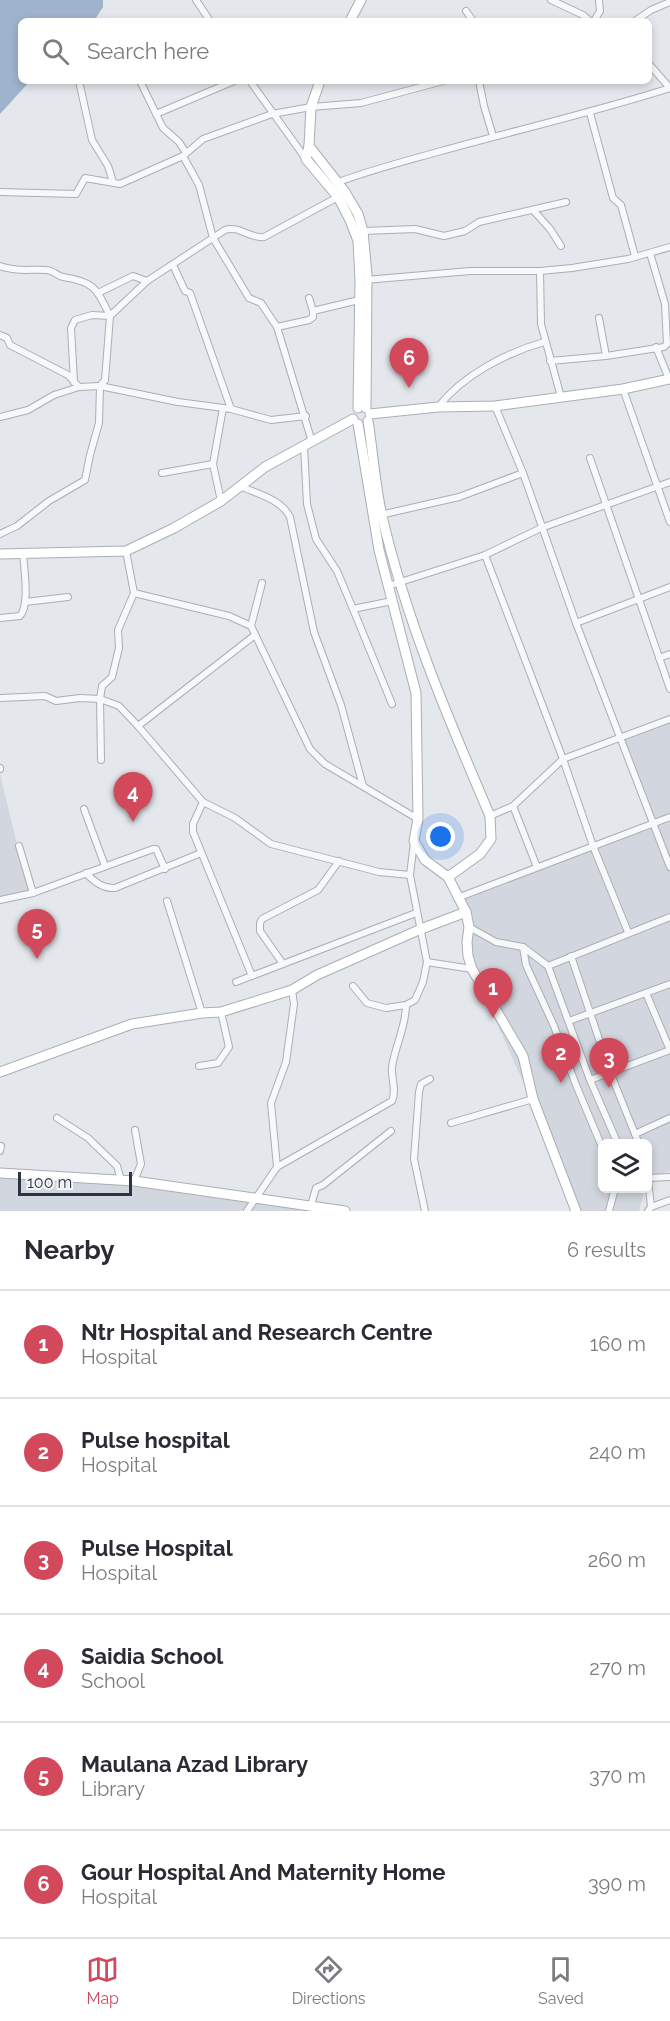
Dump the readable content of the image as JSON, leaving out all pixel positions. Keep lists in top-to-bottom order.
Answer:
{
  "scale_bar": "100 m",
  "page": {
    "search": "Search here",
    "pins": [
      "6",
      "4",
      "5",
      "1",
      "2",
      "3"
    ],
    "scale": "100 m",
    "heading": ["Nearby", "6 results"],
    "list": [
      {
        "mark": "1",
        "name": "Ntr Hospital and Research Centre",
        "note": "Hospital",
        "value": "160 m"
      },
      {
        "mark": "2",
        "name": "Pulse hospital",
        "note": "Hospital",
        "value": "240 m"
      },
      {
        "mark": "3",
        "name": "Pulse Hospital",
        "note": "Hospital",
        "value": "260 m"
      },
      {
        "mark": "4",
        "name": "Saidia School",
        "note": "School",
        "value": "270 m"
      },
      {
        "mark": "5",
        "name": "Maulana Azad Library",
        "note": "Library",
        "value": "370 m"
      },
      {
        "mark": "6",
        "name": "Gour Hospital And Maternity Home",
        "note": "Hospital",
        "value": "390 m"
      }
    ],
    "nav": ["Map", "Directions", "Saved"]
  }
}
